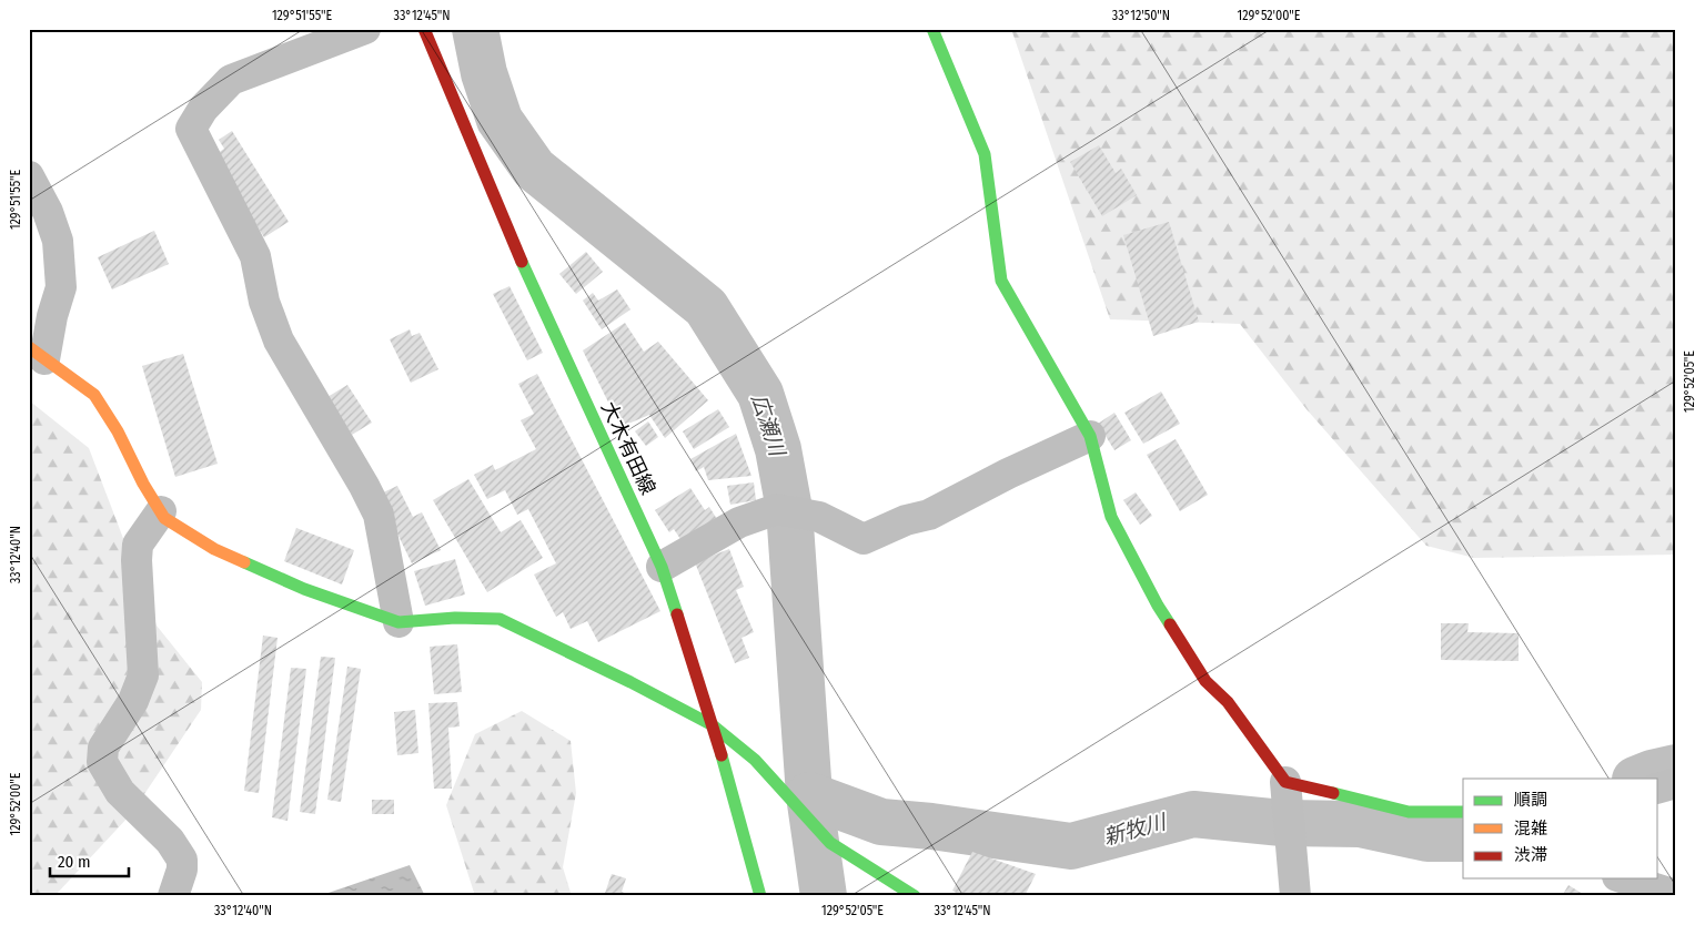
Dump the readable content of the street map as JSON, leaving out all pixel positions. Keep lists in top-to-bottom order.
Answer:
{
  "streets": {
    "street": ["大木有田線"]
  },
  "water": ["広瀬川", "新牧川"],
  "legend": ["順調", "混雑", "渋滞"],
  "scale_bar": "20 m",
  "coordinates": [
    "129°51'55\"E",
    "33°12'45\"N",
    "33°12'50\"N",
    "129°52'00\"E",
    "129°52'05\"E",
    "33°12'40\"N"
  ]
}
